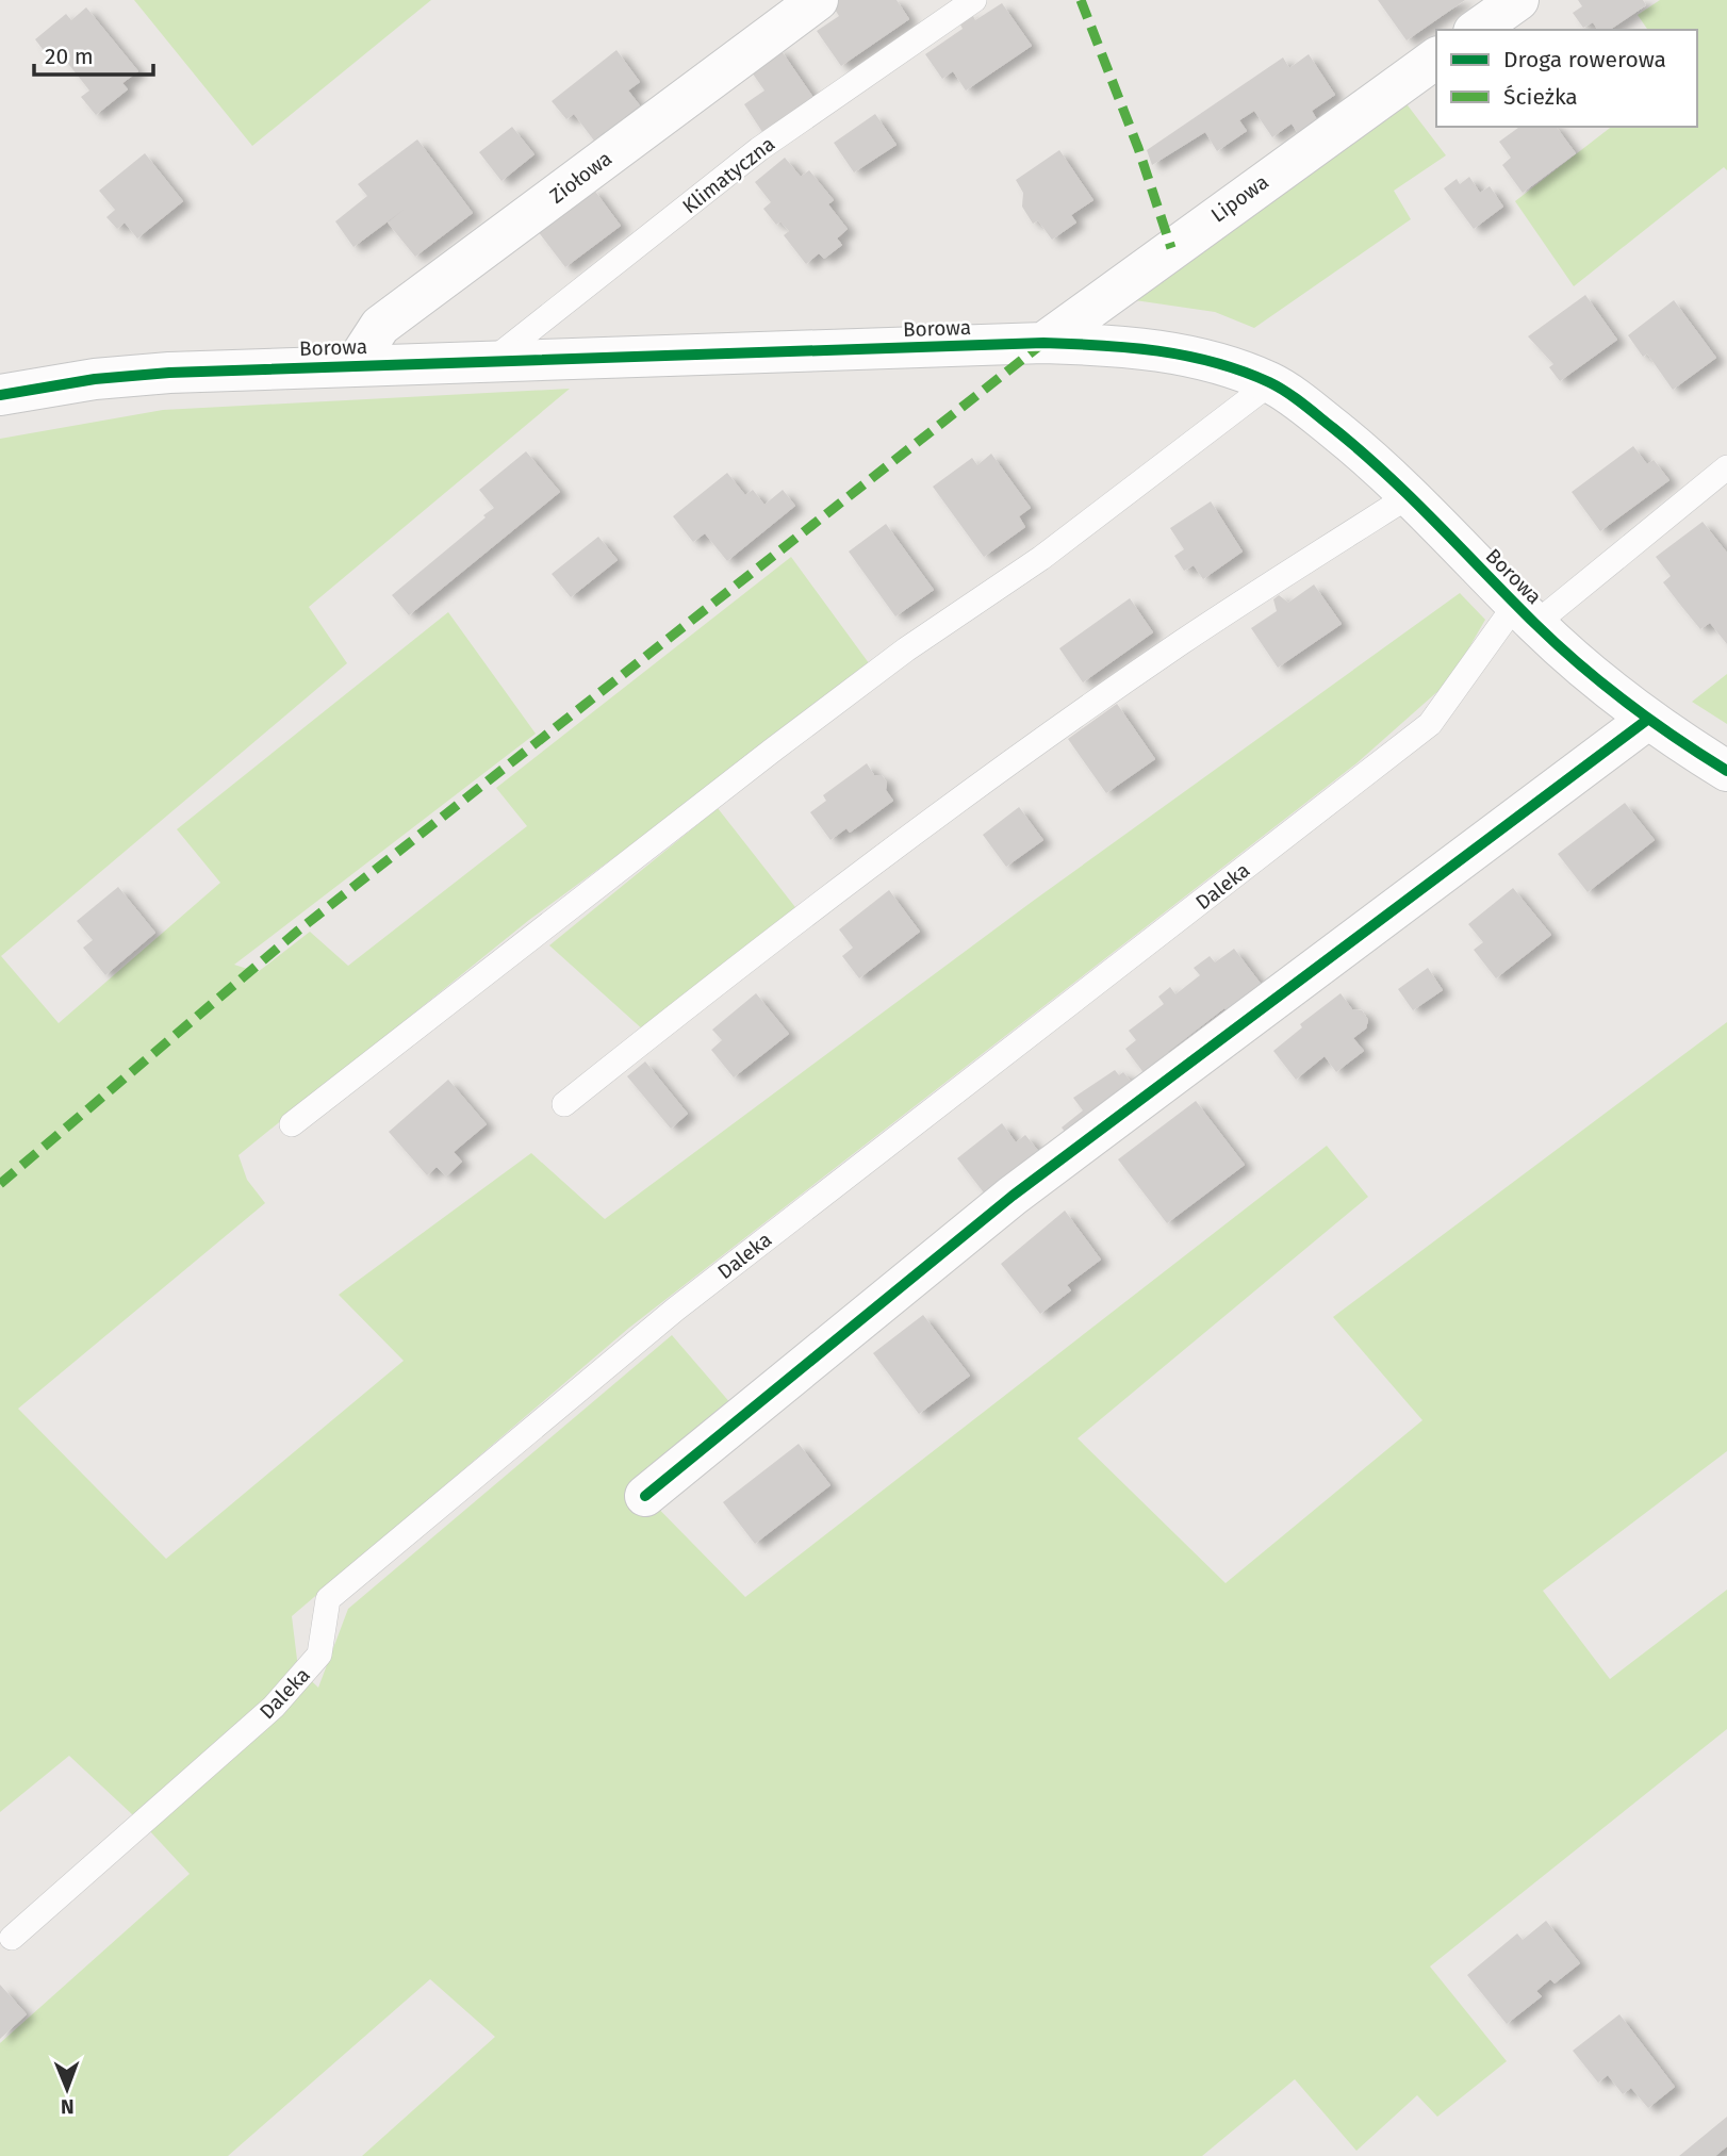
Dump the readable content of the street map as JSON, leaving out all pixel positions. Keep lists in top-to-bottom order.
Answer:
{
  "streets": {
    "street": ["Ziołowa", "Lipowa", "Borowa"],
    "lane": ["Klimatyczna", "Daleka"]
  },
  "crossings": [
    ["Klimatyczna", "Borowa"],
    ["Ziołowa", "Borowa"],
    ["Lipowa", "Borowa"],
    ["Borowa", "Daleka"]
  ],
  "legend": ["Droga rowerowa", "Ścieżka"],
  "scale_bar": "20 m",
  "north": "bottom"
}
